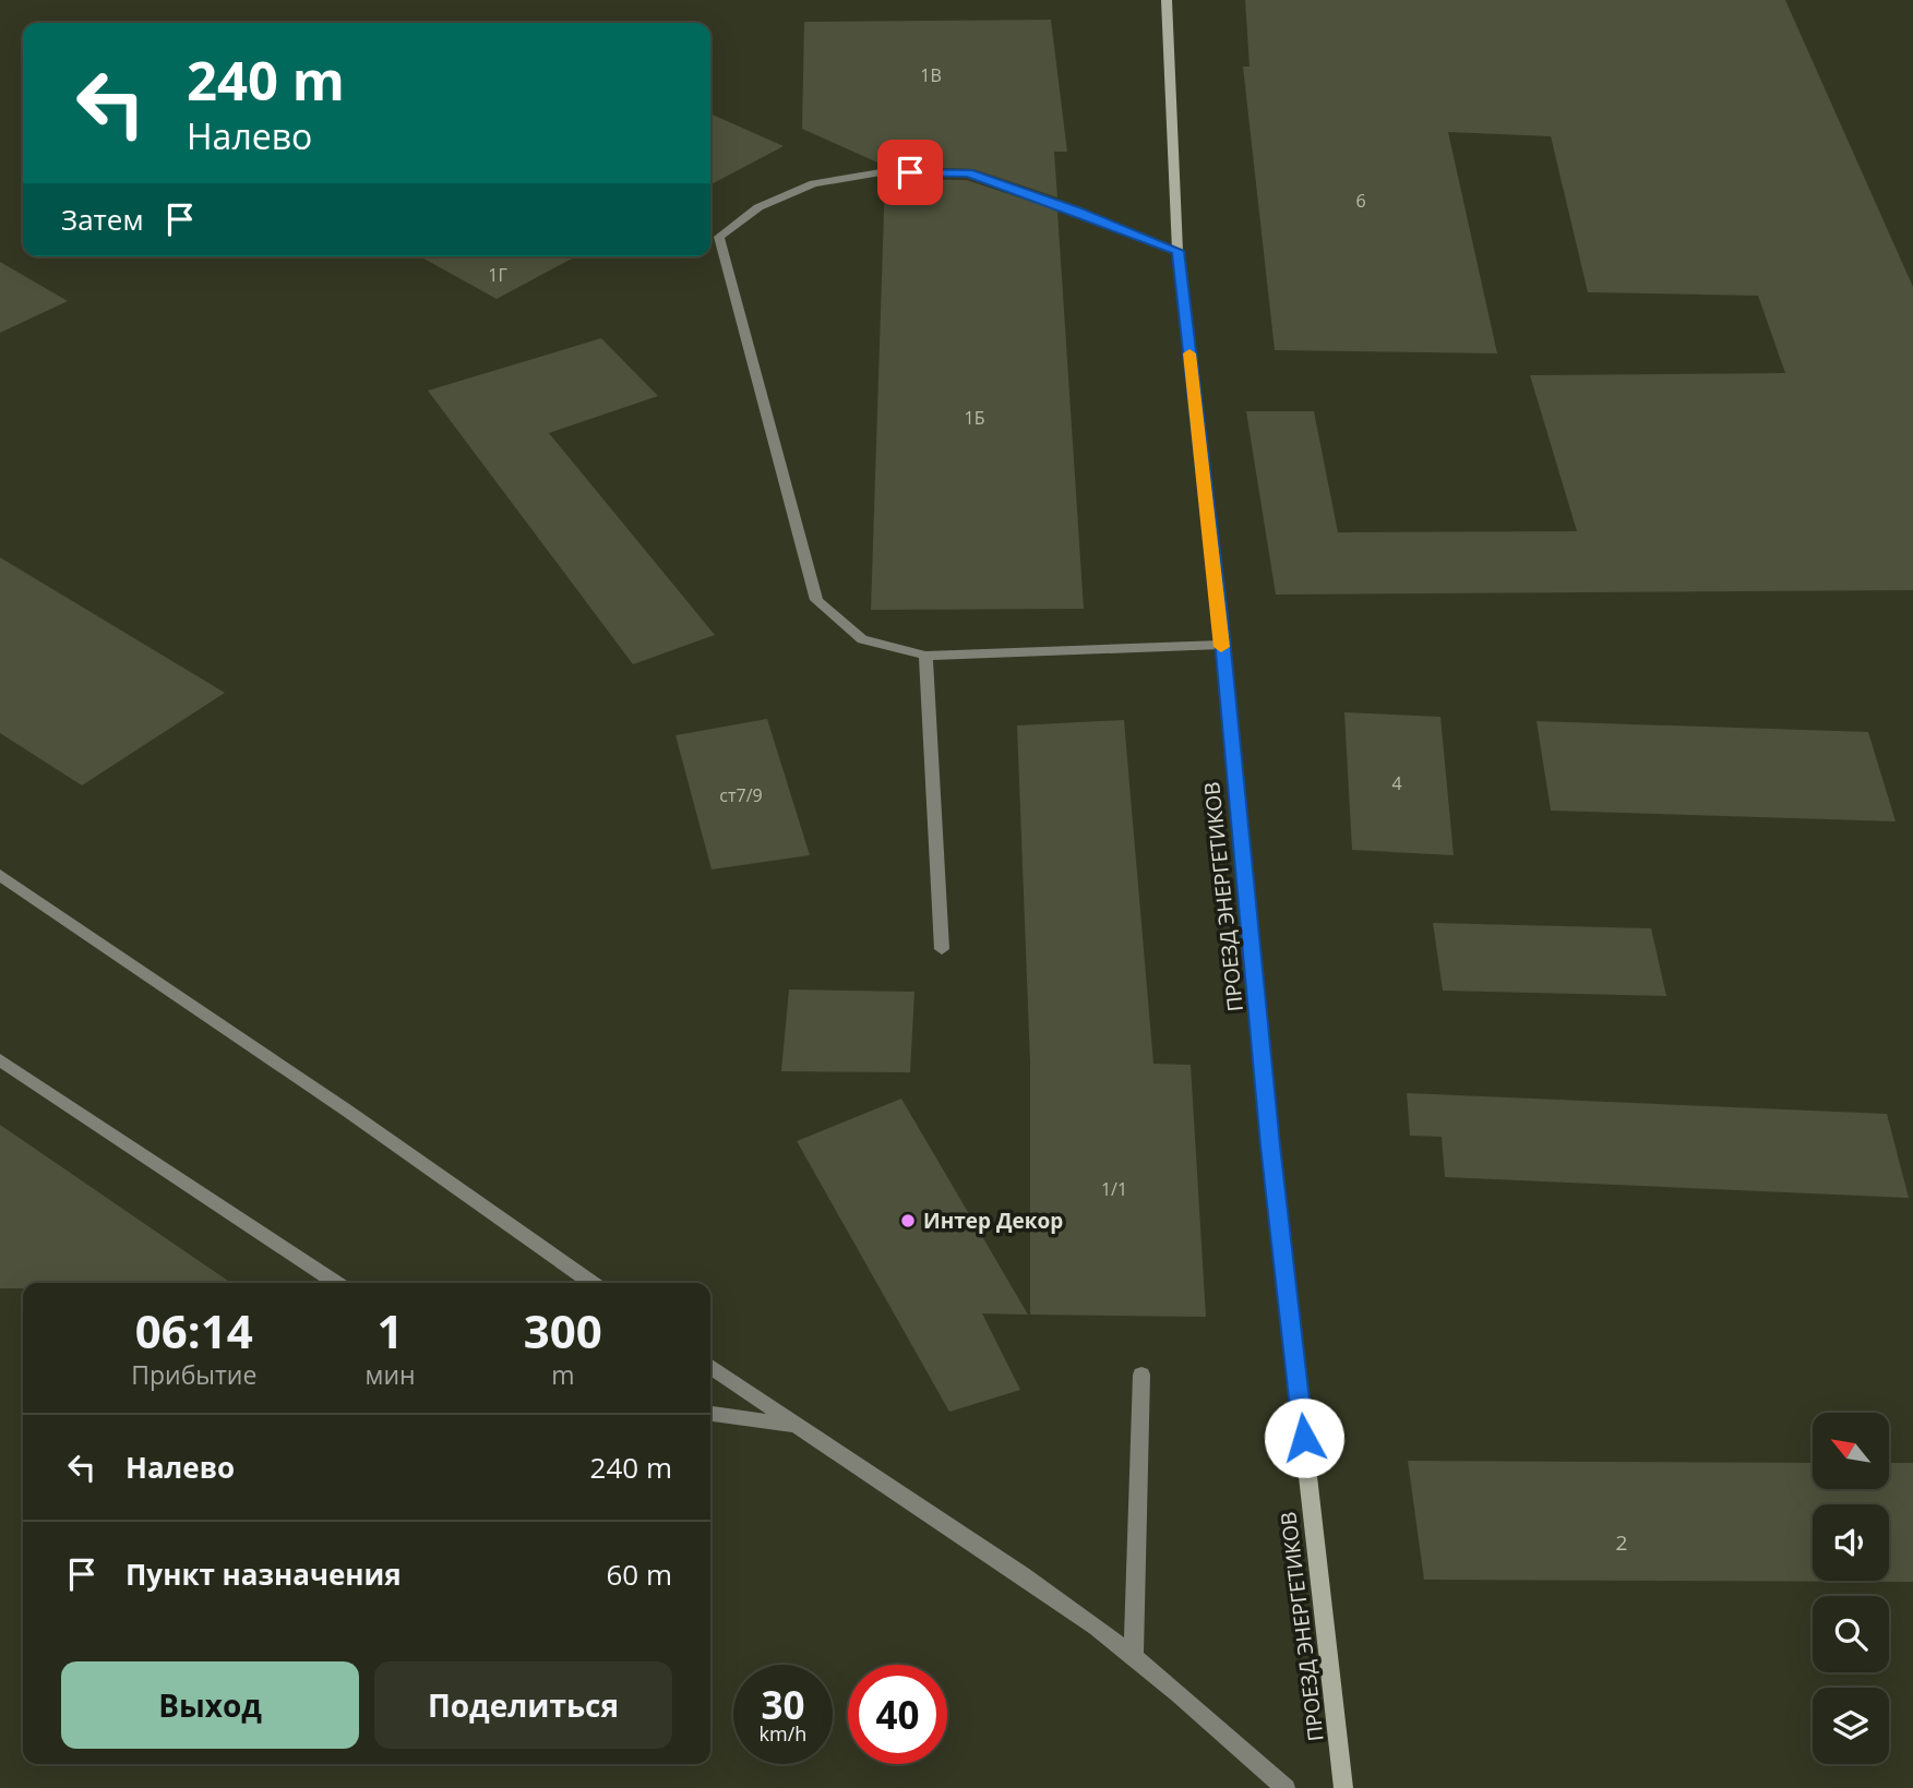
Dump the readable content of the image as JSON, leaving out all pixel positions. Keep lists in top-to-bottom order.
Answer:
{
  "streets": {
    "street": ["ПРОЕЗД ЭНЕРГЕТИКОВ"]
  },
  "places": ["Интер Декор"],
  "house_numbers": [
    "1В",
    "6",
    "1Г",
    "1Б",
    "4",
    "ст7/9",
    "1/1",
    "2"
  ],
  "north": "top left",
  "page": {
    "turn": ["240 m", "Налево"],
    "then": "Затем",
    "eta": [
      "06:14",
      "Прибытие",
      "1",
      "мин",
      "300",
      "m"
    ],
    "list": [
      {
        "name": "Налево",
        "value": "240 m"
      },
      {
        "name": "Пункт назначения",
        "value": "60 m"
      }
    ],
    "buttons": ["Выход", "Поделиться"],
    "speed": "30 km/h",
    "limit": "40"
  }
}
